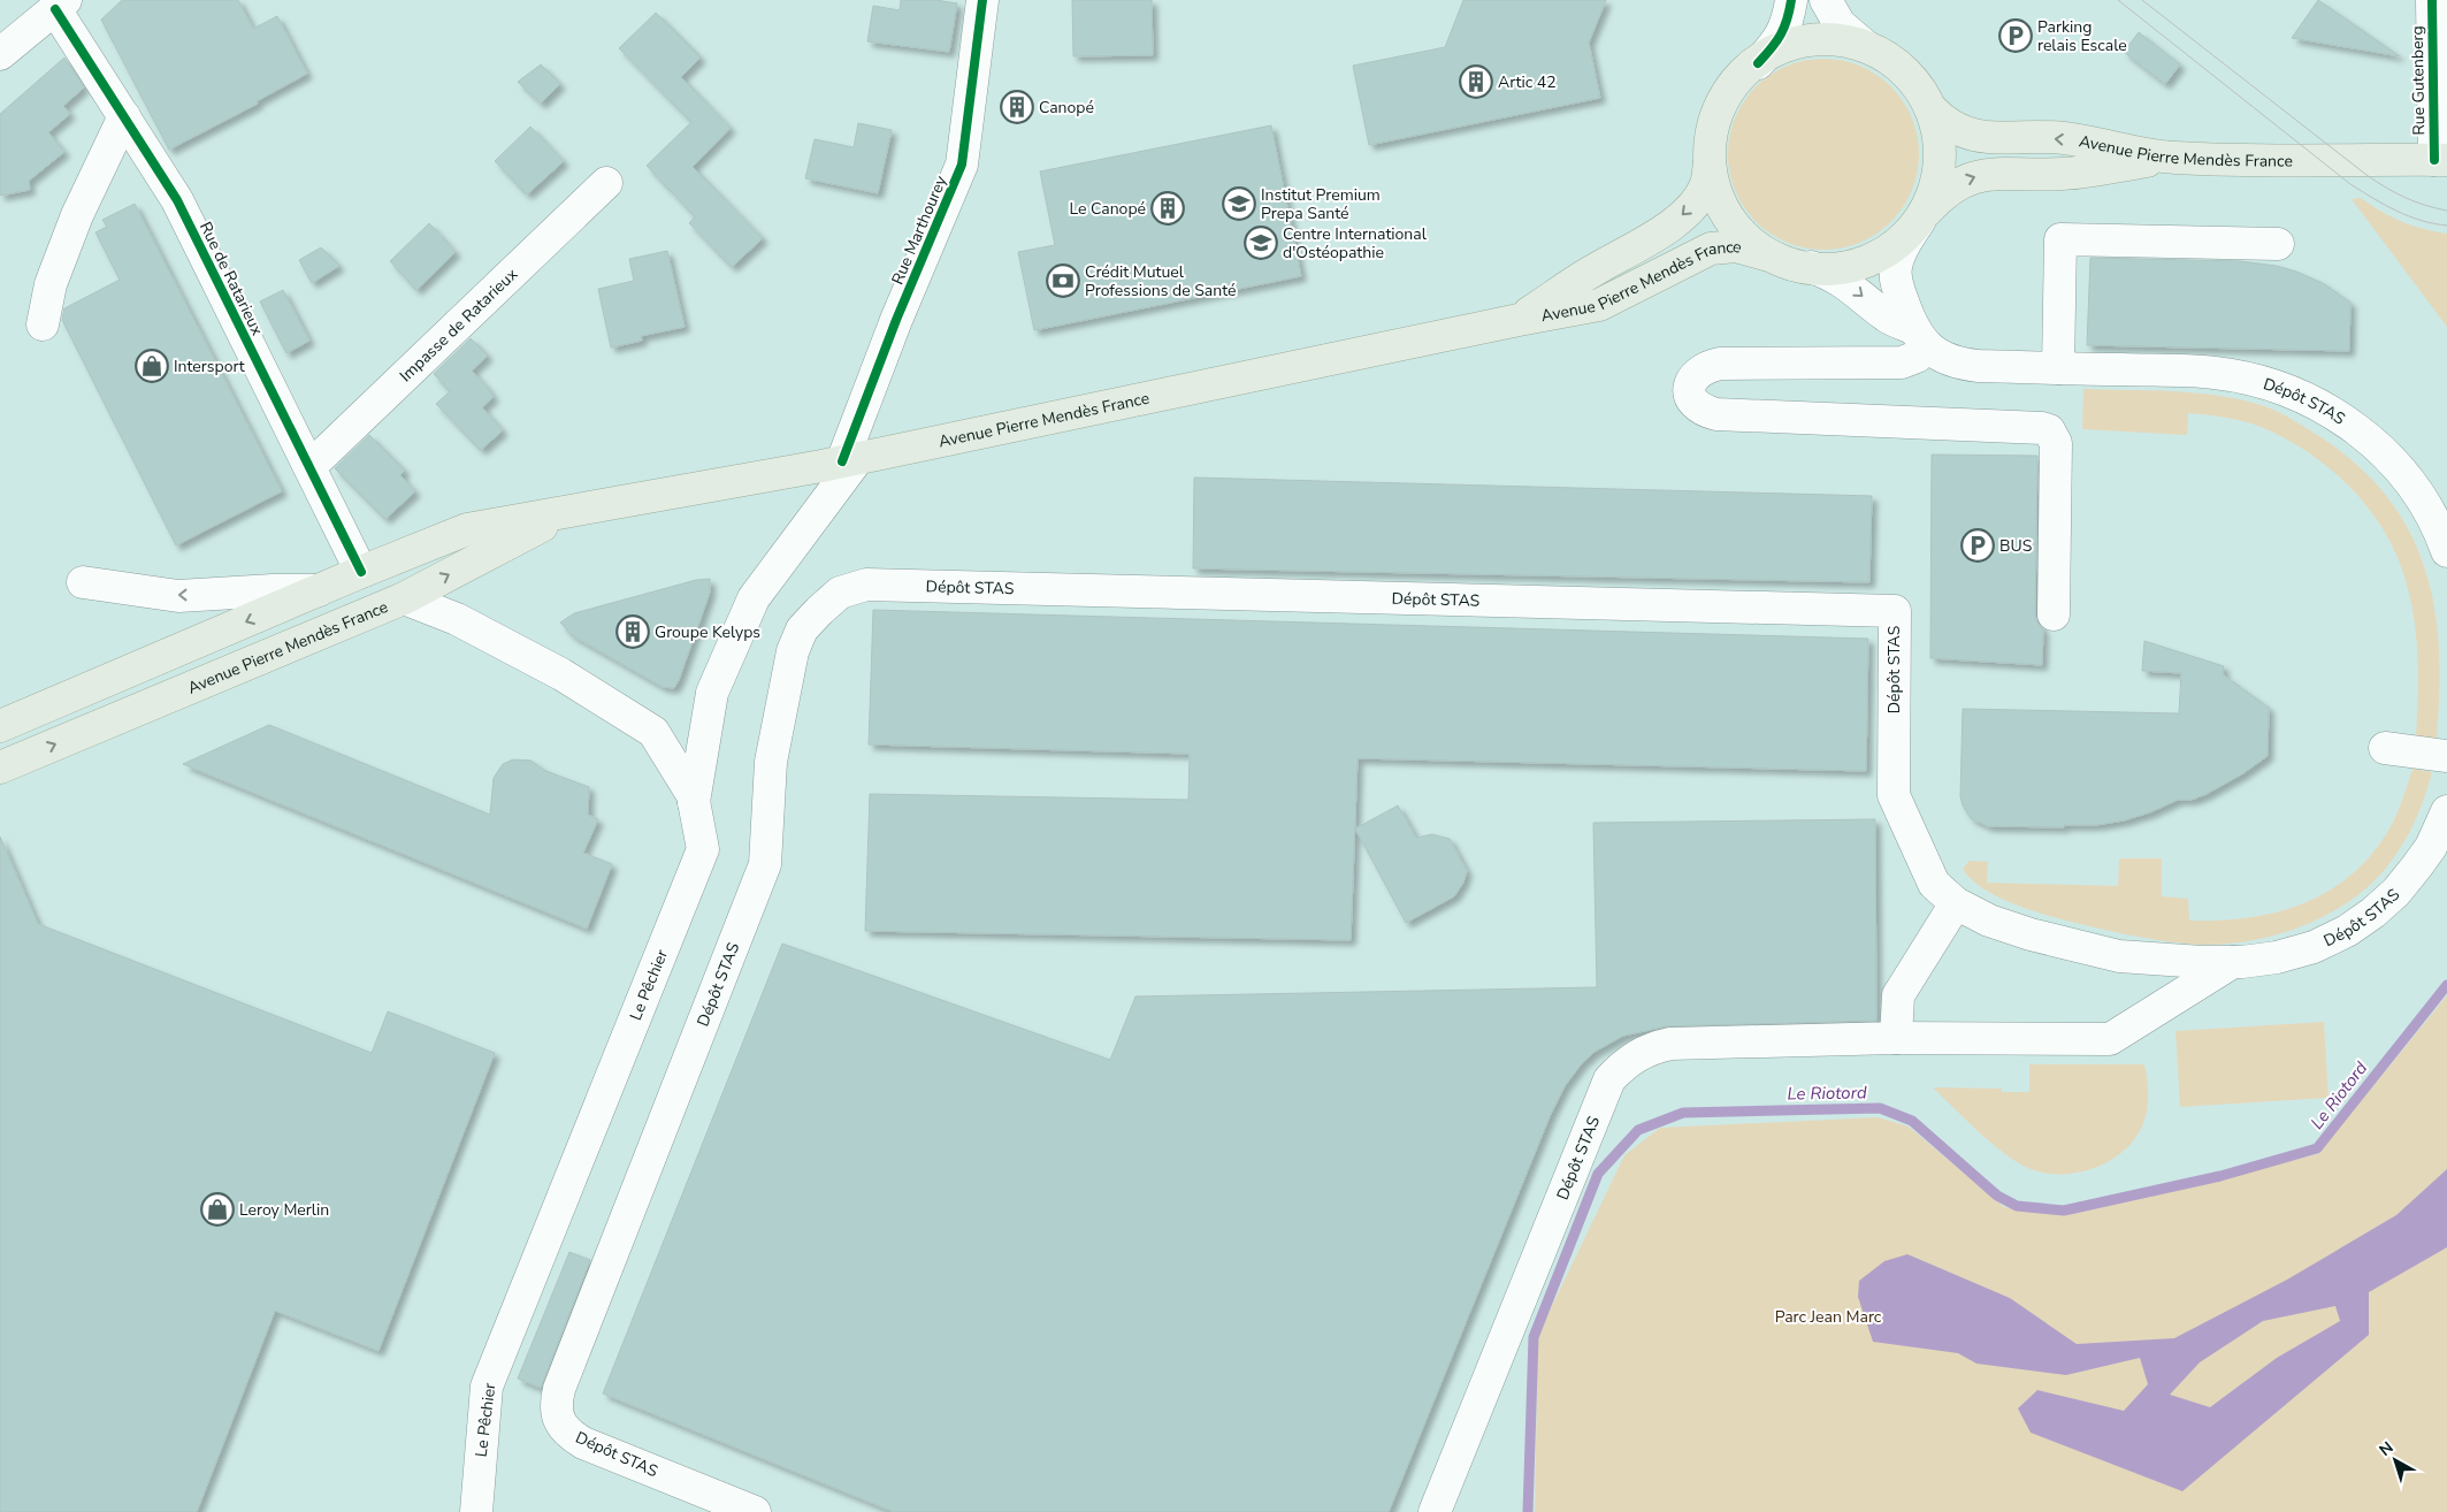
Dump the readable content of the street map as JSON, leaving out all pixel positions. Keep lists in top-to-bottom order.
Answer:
{
  "streets": {
    "main road": ["Avenue Pierre Mendès France"],
    "street": [
      "Rue Gutenberg",
      "Rue Marthourey",
      "Rue de Ratarieux",
      "Impasse de Ratarieux",
      "Dépôt STAS",
      "Le Pêchier"
    ]
  },
  "crossings": [
    ["Rue Gutenberg", "Avenue Pierre Mendès France"],
    ["Avenue Pierre Mendès France", "Rue Marthourey"],
    ["Avenue Pierre Mendès France", "Rue de Ratarieux"],
    ["Avenue Pierre Mendès France", "Dépôt STAS"],
    ["Avenue Pierre Mendès France", "Le Pêchier"],
    ["Rue Marthourey", "Le Pêchier"],
    ["Rue de Ratarieux", "Impasse de Ratarieux"]
  ],
  "water": ["Le Riotord"],
  "parks": ["Parc Jean Marc"],
  "places": {
    "parking": ["Parking relais Escale", "BUS"],
    "building": [
      "Artic 42",
      "Canopé",
      "Le Canopé",
      "Groupe Kelyps"
    ],
    "school or university": ["Institut Premium Prepa Santé", "Centre International d'Ostéopathie"],
    "bank": ["Crédit Mutuel Professions de Santé"],
    "shop": ["Intersport", "Leroy Merlin"]
  },
  "north": "top left"
}
